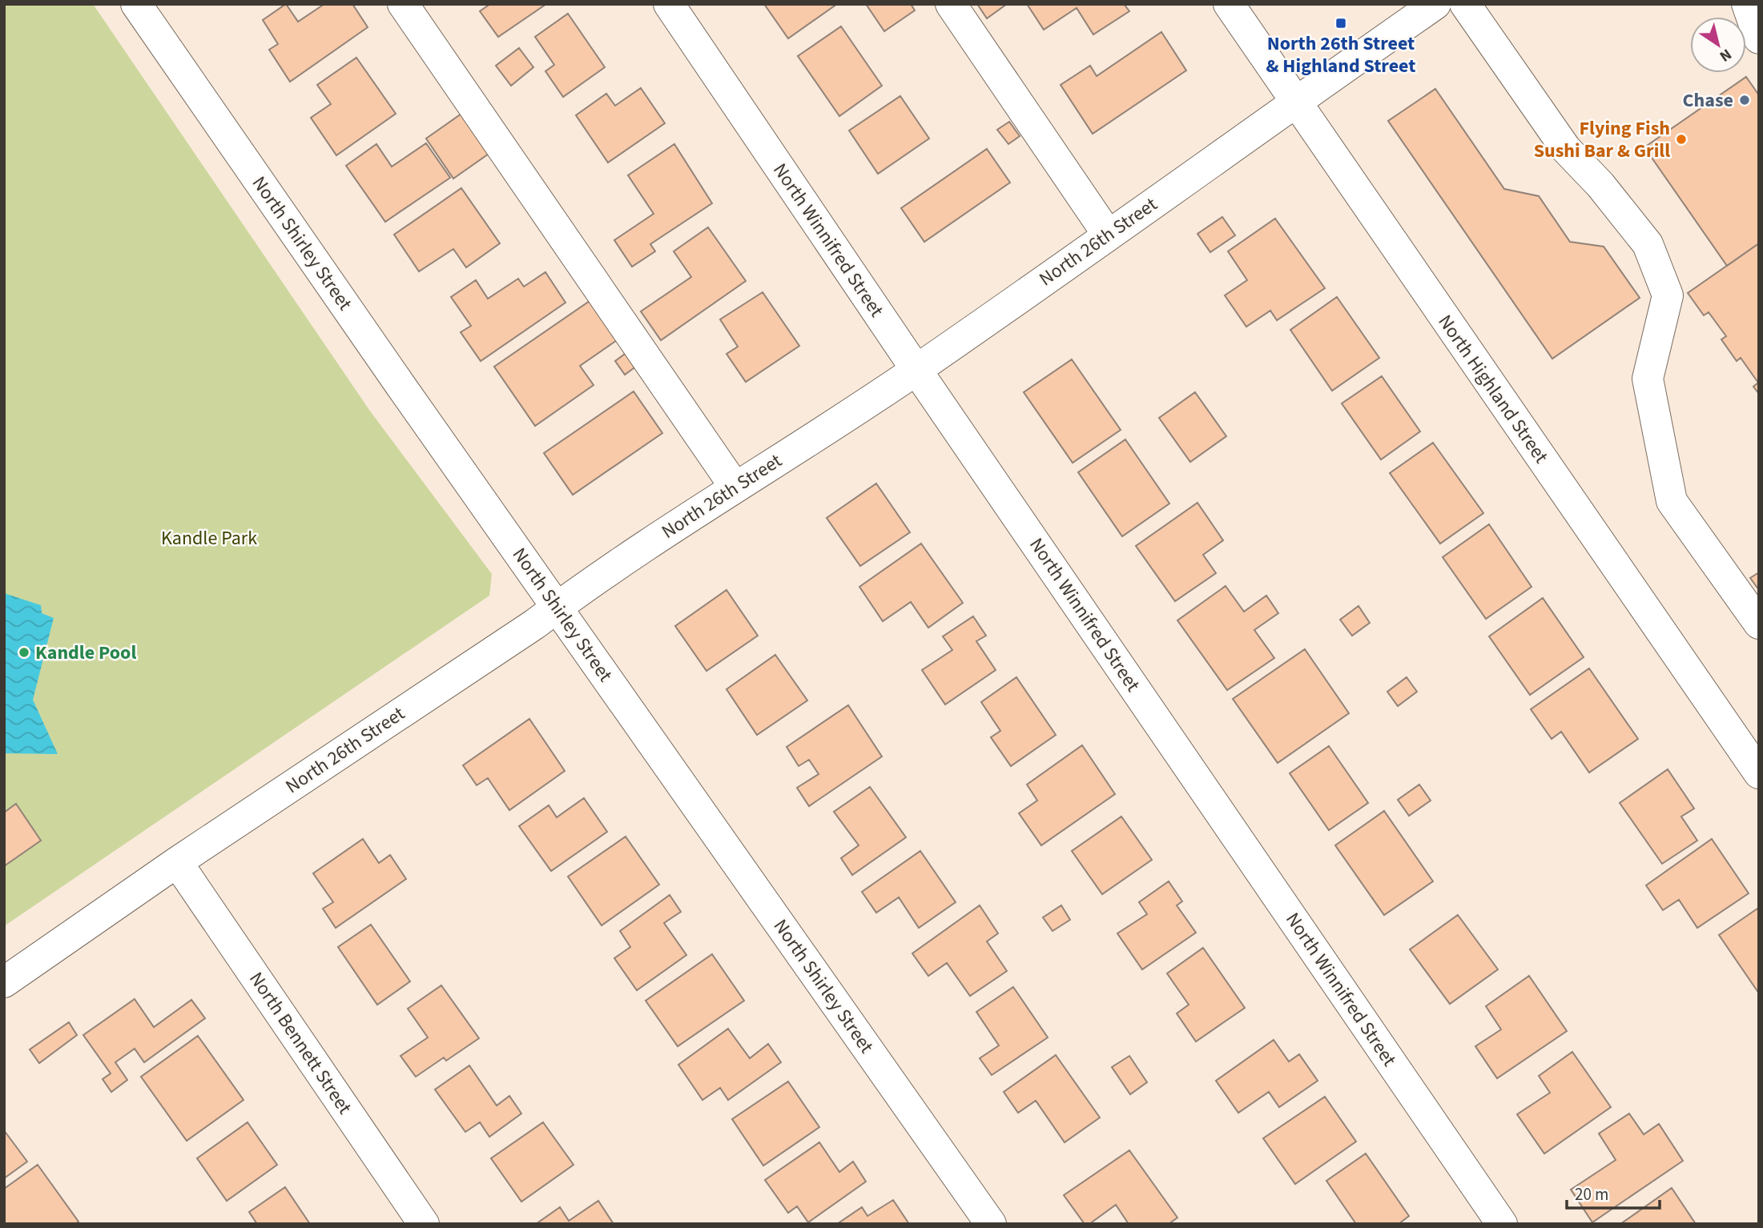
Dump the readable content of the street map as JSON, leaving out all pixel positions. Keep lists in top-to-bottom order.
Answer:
{
  "streets": {
    "street": [
      "North Winnifred Street",
      "North 26th Street",
      "North Shirley Street",
      "North Highland Street",
      "North Bennett Street"
    ]
  },
  "crossings": [
    ["North Winnifred Street", "North 26th Street"],
    ["North 26th Street", "North Shirley Street"],
    ["North 26th Street", "North Highland Street"],
    ["North 26th Street", "North Bennett Street"]
  ],
  "parks": ["Kandle Park"],
  "places": {
    "transit": ["North 26th Street & Highland Street"],
    "other": ["Chase", "Flying Fish Sushi Bar & Grill", "Kandle Pool"]
  },
  "scale_bar": "20 m",
  "north": "bottom right"
}
